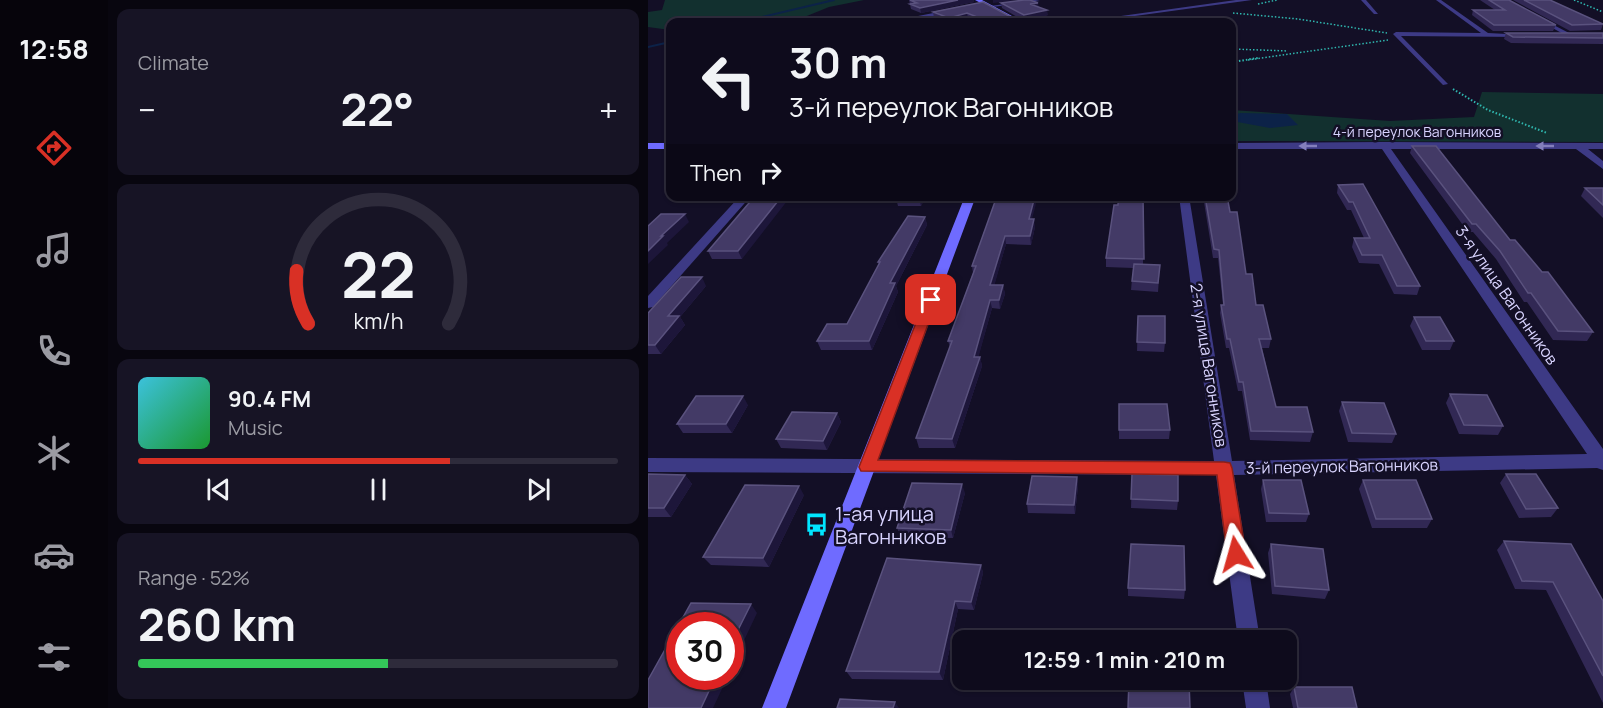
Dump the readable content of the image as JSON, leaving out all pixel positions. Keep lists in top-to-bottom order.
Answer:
{
  "streets": {
    "street": [
      "4-й переулок Вагонников",
      "3-я улица Вагонников",
      "2-я улица Вагонников",
      "3-й переулок Вагонников"
    ]
  },
  "crossings": [
    ["4-й переулок Вагонников", "3-я улица Вагонников"],
    ["3-я улица Вагонников", "3-й переулок Вагонников"],
    ["2-я улица Вагонников", "3-й переулок Вагонников"]
  ],
  "one_way": ["4-й переулок Вагонников"],
  "places": {
    "bus stop": ["1-ая улица Вагонников"]
  },
  "page": {
    "tabs": "12:58",
    "tile": [
      "Climate",
      ["Range · 52%", "260 km"]
    ],
    "turn": ["30 m", "3-й переулок Вагонников"],
    "heat": ["−", "22°", "+"],
    "then": "Then",
    "song": ["90.4 FM", "Music"],
    "limit": "30",
    "trip": "12:59 · 1 min · 210 m",
    "gauge": ["22", "km/h"]
  }
}
